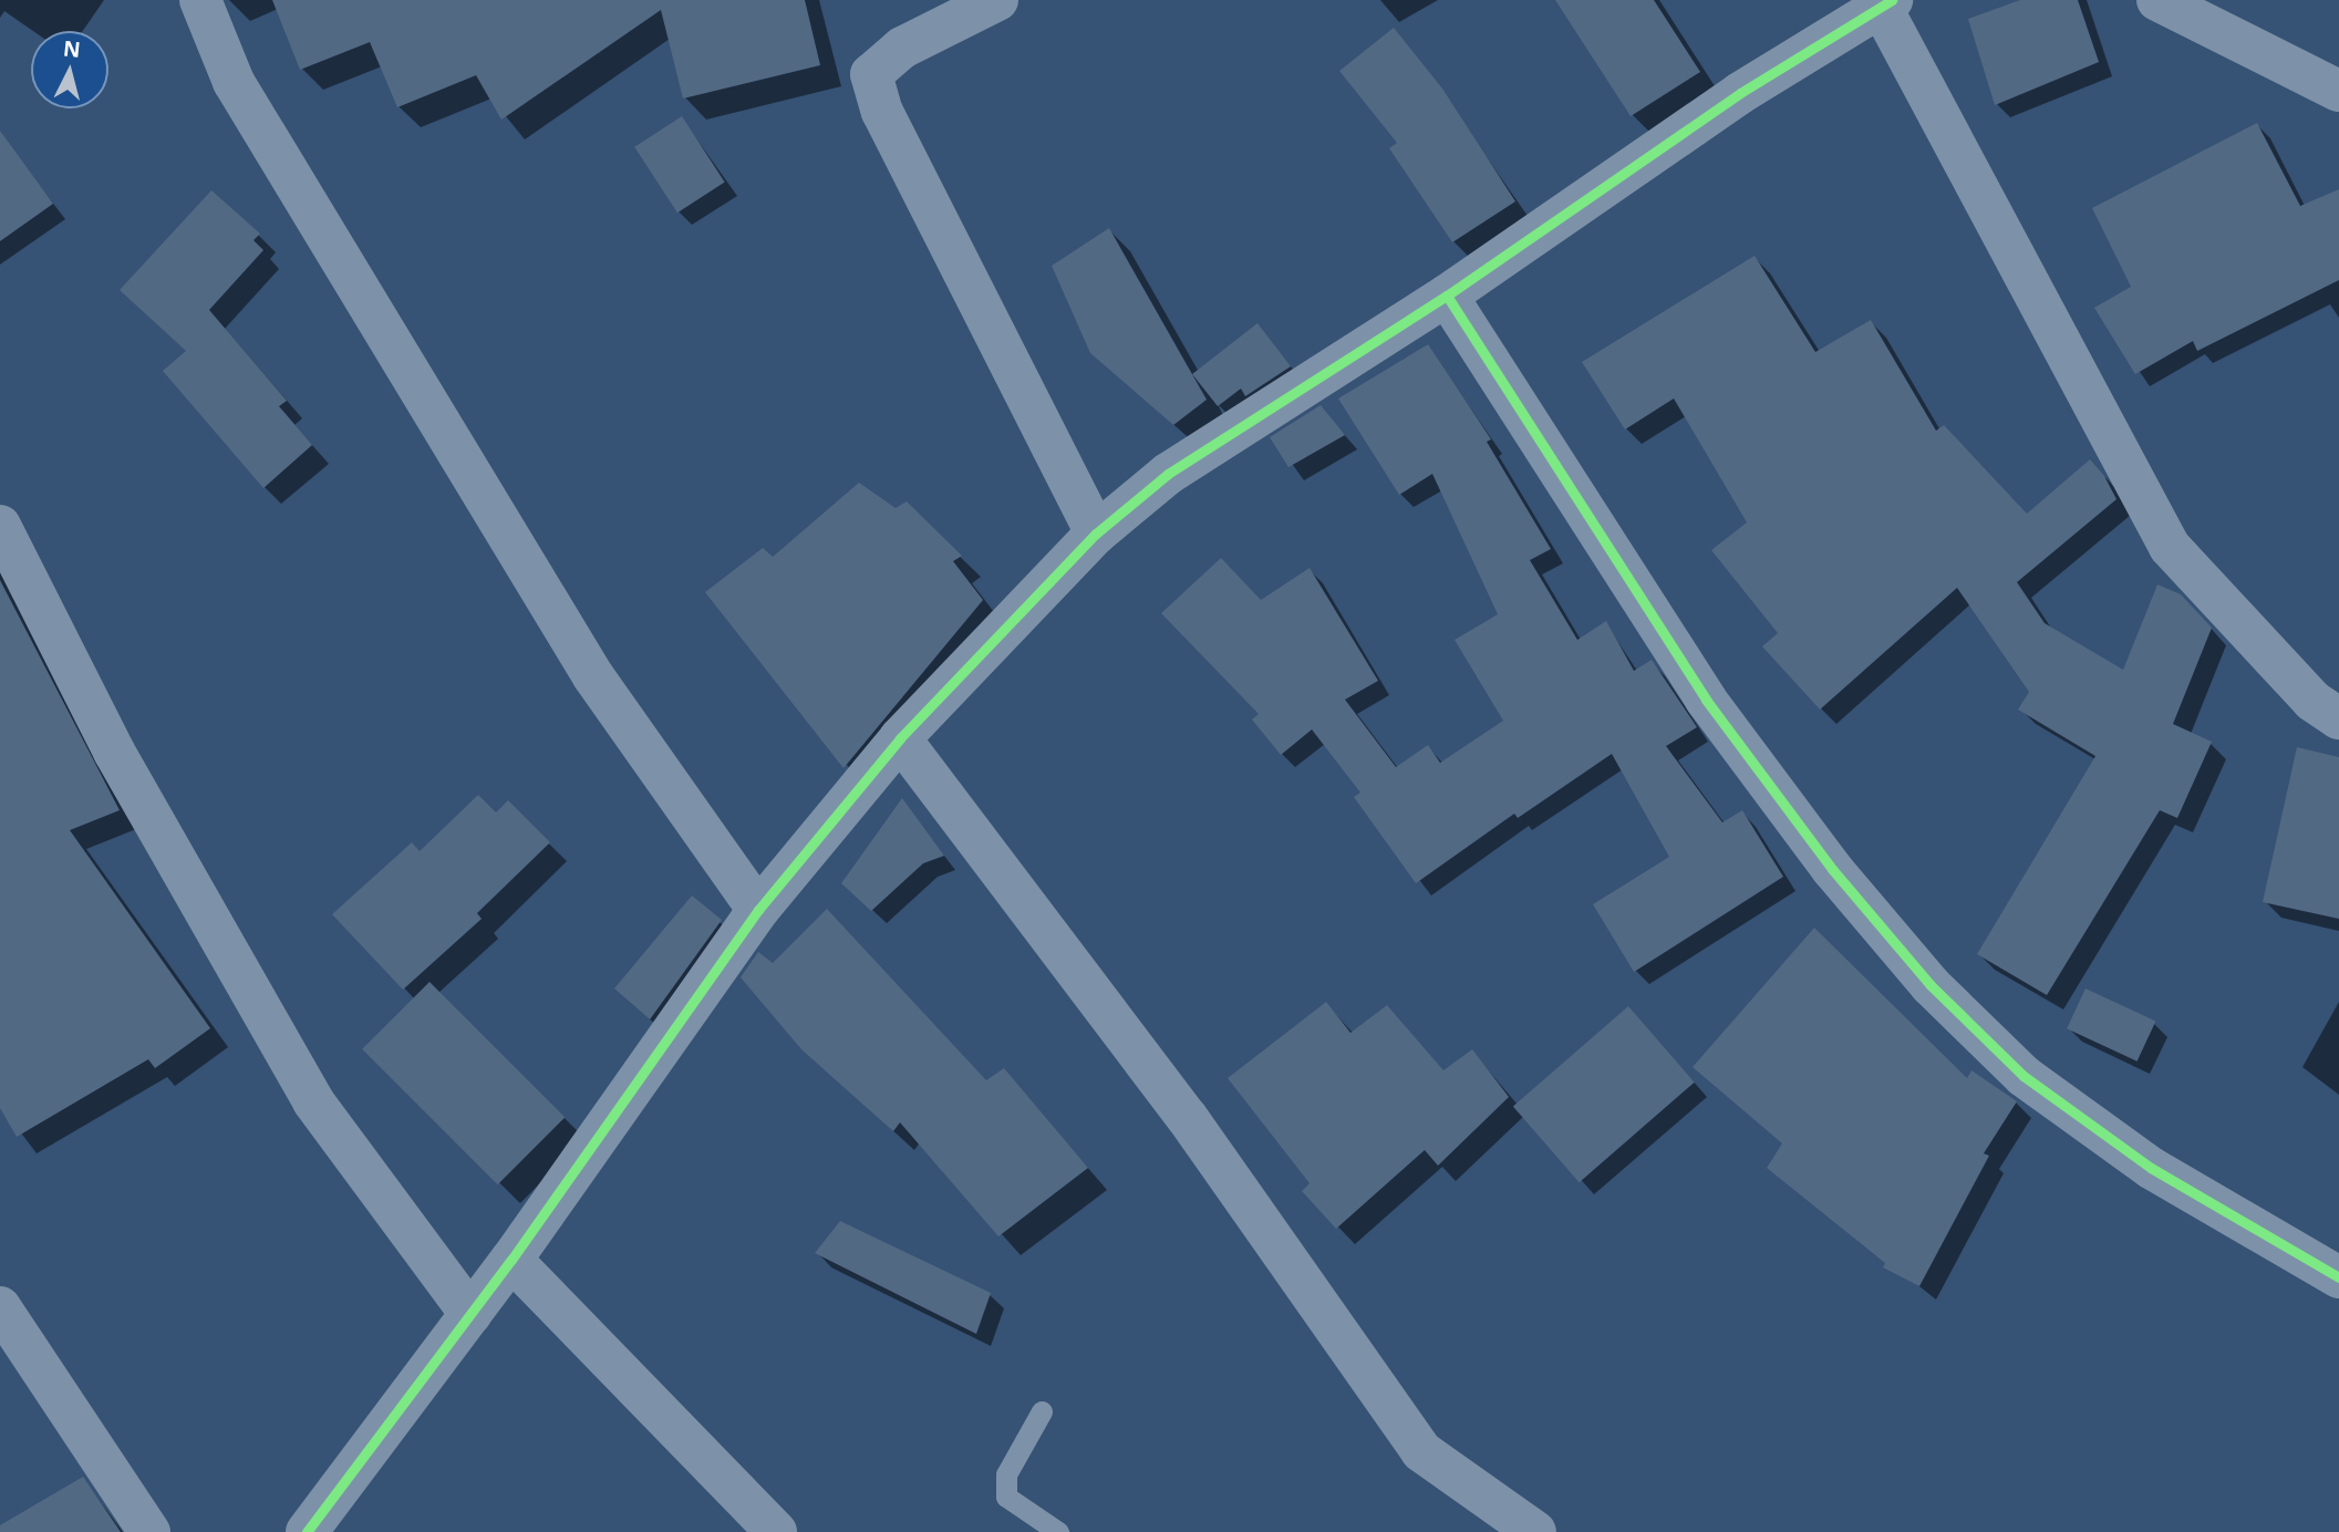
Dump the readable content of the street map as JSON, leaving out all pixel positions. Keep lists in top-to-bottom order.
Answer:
{
  "north": "top"
}
